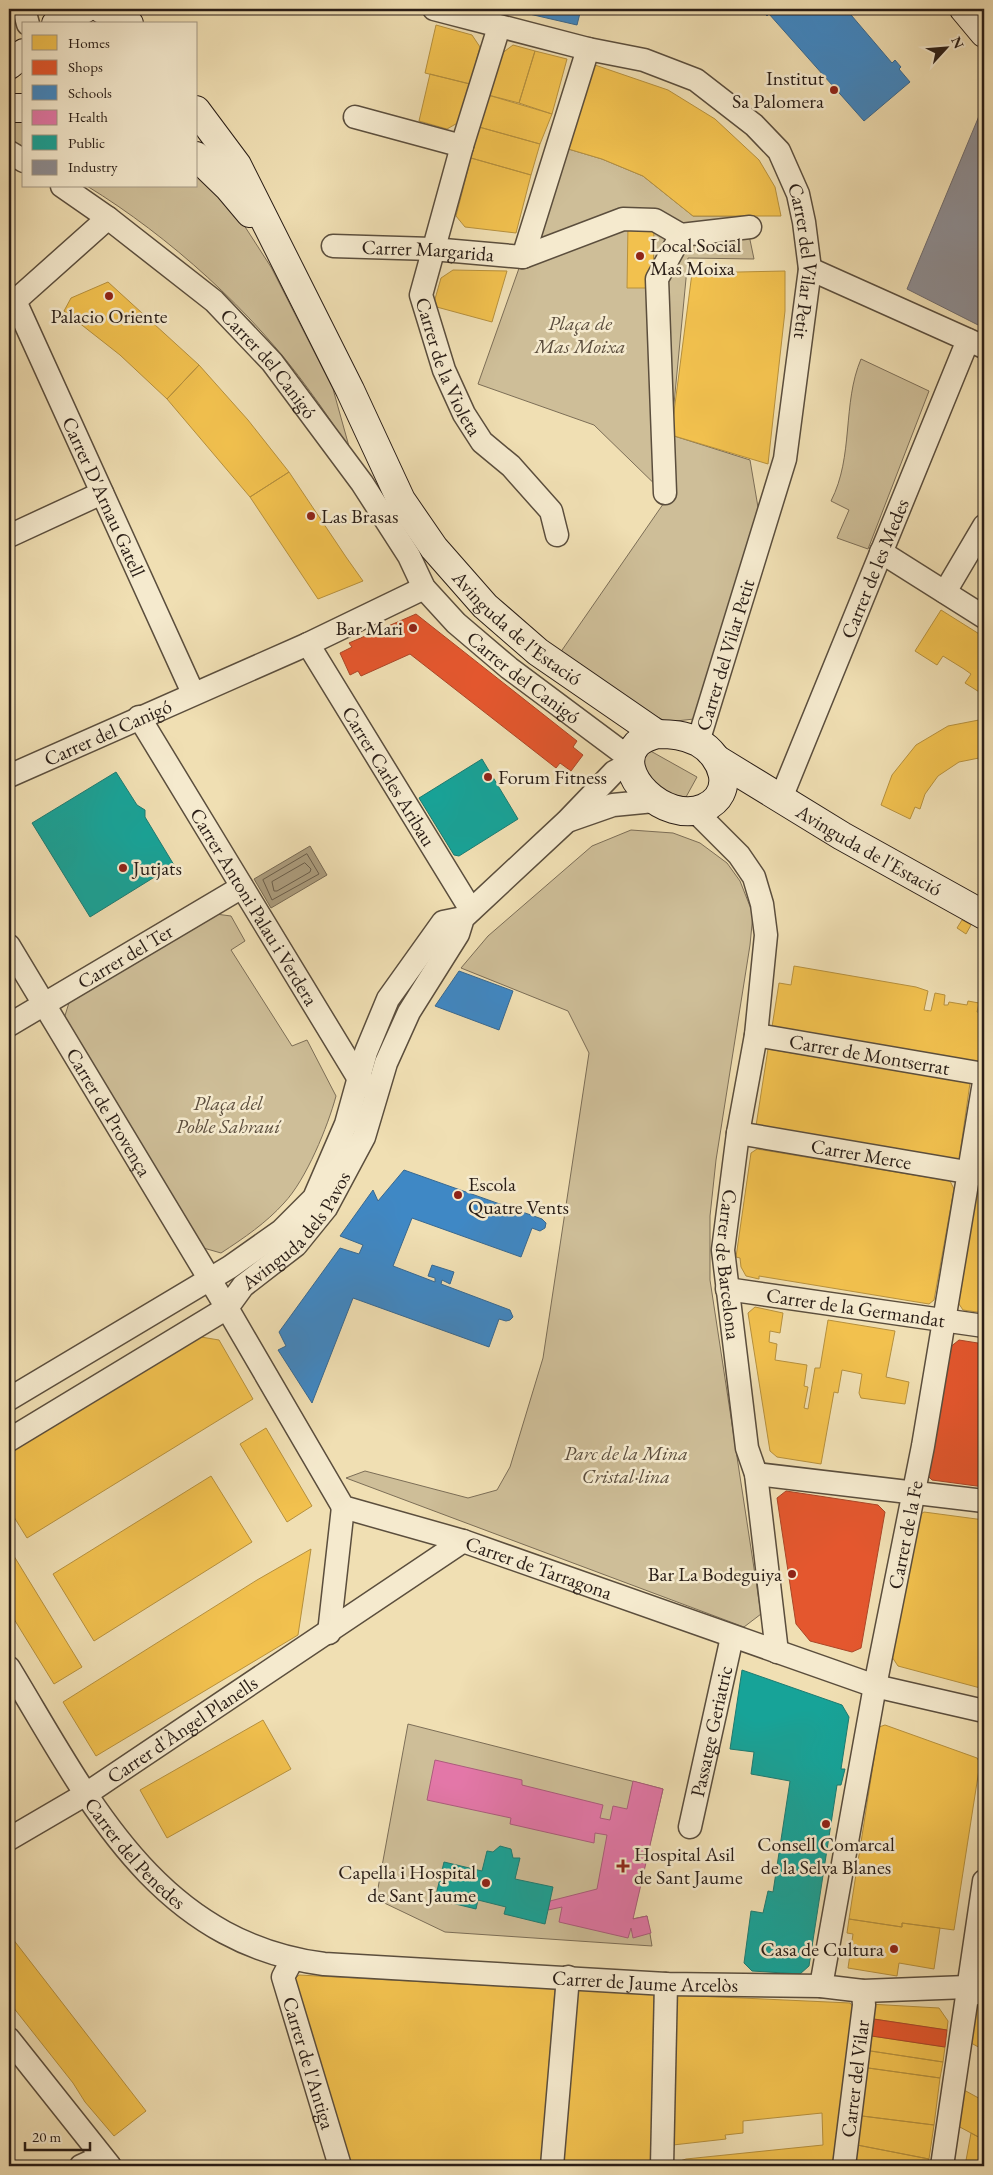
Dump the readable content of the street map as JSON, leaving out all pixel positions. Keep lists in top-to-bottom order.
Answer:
{
  "streets": {
    "street": [
      "Carrer Margarida",
      "Carrer del Vilar Petit",
      "Carrer del Canigó",
      "Carrer de la Violeta",
      "Carrer D'Arnau Gatell",
      "Carrer de les Medes",
      "Avinguda de l'Estació",
      "Carrer Carles Aribau",
      "Carrer Antoni Palau i Verdera",
      "Carrer del Ter",
      "Carrer de Montserrat",
      "Carrer de Provença",
      "Carrer Merce",
      "Avinguda dels Pavos",
      "Carrer de Barcelona",
      "Carrer de la Germandat",
      "Carrer de la Fe",
      "Carrer de Tarragona",
      "Carrer d'Àngel Planells",
      "Passatge Geriatric",
      "Carrer del Penedes",
      "Carrer de Jaume Arcelòs",
      "Carrer de l'Antiga",
      "Carrer del Vilar"
    ]
  },
  "crossings": [
    ["Carrer Margarida", "Carrer de la Violeta"],
    ["Carrer del Vilar Petit", "Carrer del Canigó"],
    ["Carrer del Vilar Petit", "Carrer de la Violeta"],
    ["Carrer del Vilar Petit", "Avinguda de l'Estació"],
    ["Carrer del Vilar Petit", "Avinguda dels Pavos"],
    ["Carrer del Vilar Petit", "Carrer de Barcelona"],
    ["Carrer del Canigó", "Carrer D'Arnau Gatell"],
    ["Carrer del Canigó", "Avinguda de l'Estació"],
    ["Carrer del Canigó", "Carrer Carles Aribau"],
    ["Carrer del Canigó", "Carrer Antoni Palau i Verdera"],
    ["Carrer del Canigó", "Avinguda dels Pavos"],
    ["Carrer del Canigó", "Carrer de Barcelona"],
    ["Carrer de les Medes", "Avinguda de l'Estació"],
    ["Avinguda de l'Estació", "Avinguda dels Pavos"],
    ["Avinguda de l'Estació", "Carrer de Barcelona"],
    ["Carrer Carles Aribau", "Avinguda dels Pavos"],
    ["Carrer Antoni Palau i Verdera", "Carrer del Ter"],
    ["Carrer Antoni Palau i Verdera", "Avinguda dels Pavos"],
    ["Carrer del Ter", "Carrer de Provença"],
    ["Carrer de Montserrat", "Carrer de Barcelona"],
    ["Carrer de Provença", "Avinguda dels Pavos"],
    ["Carrer Merce", "Carrer de Barcelona"],
    ["Carrer Merce", "Carrer de la Fe"],
    ["Avinguda dels Pavos", "Carrer de Barcelona"],
    ["Carrer de Barcelona", "Carrer de la Germandat"],
    ["Carrer de Barcelona", "Carrer de Tarragona"],
    ["Carrer de la Germandat", "Carrer de la Fe"],
    ["Carrer de la Fe", "Carrer de Tarragona"],
    ["Carrer de la Fe", "Carrer de Jaume Arcelòs"],
    ["Carrer de Tarragona", "Carrer d'Àngel Planells"],
    ["Carrer de Tarragona", "Passatge Geriatric"],
    ["Carrer d'Àngel Planells", "Carrer del Penedes"],
    ["Carrer del Penedes", "Carrer de Jaume Arcelòs"],
    ["Carrer del Penedes", "Carrer de l'Antiga"],
    ["Carrer de Jaume Arcelòs", "Carrer del Vilar"]
  ],
  "parks": ["Plaça de Mas Moixa", "Plaça del Poble Sahrauí", "Parc de la Mina Cristal·lina"],
  "places": {
    "other": [
      "Institut Sa Palomera",
      "Local Social Mas Moixa",
      "Palacio Oriente",
      "Las Brasas",
      "Bar Mari",
      "Forum Fitness",
      "Jutjats",
      "Escola Quatre Vents",
      "Bar La Bodeguiya",
      "Consell Comarcal de la Selva Blanes",
      "Capella i Hospital de Sant Jaume",
      "Casa de Cultura"
    ],
    "health": ["Hospital Asil de Sant Jaume"]
  },
  "legend": [
    "Homes",
    "Shops",
    "Schools",
    "Health",
    "Public",
    "Industry"
  ],
  "scale_bar": "20 m",
  "north": "top right"
}
